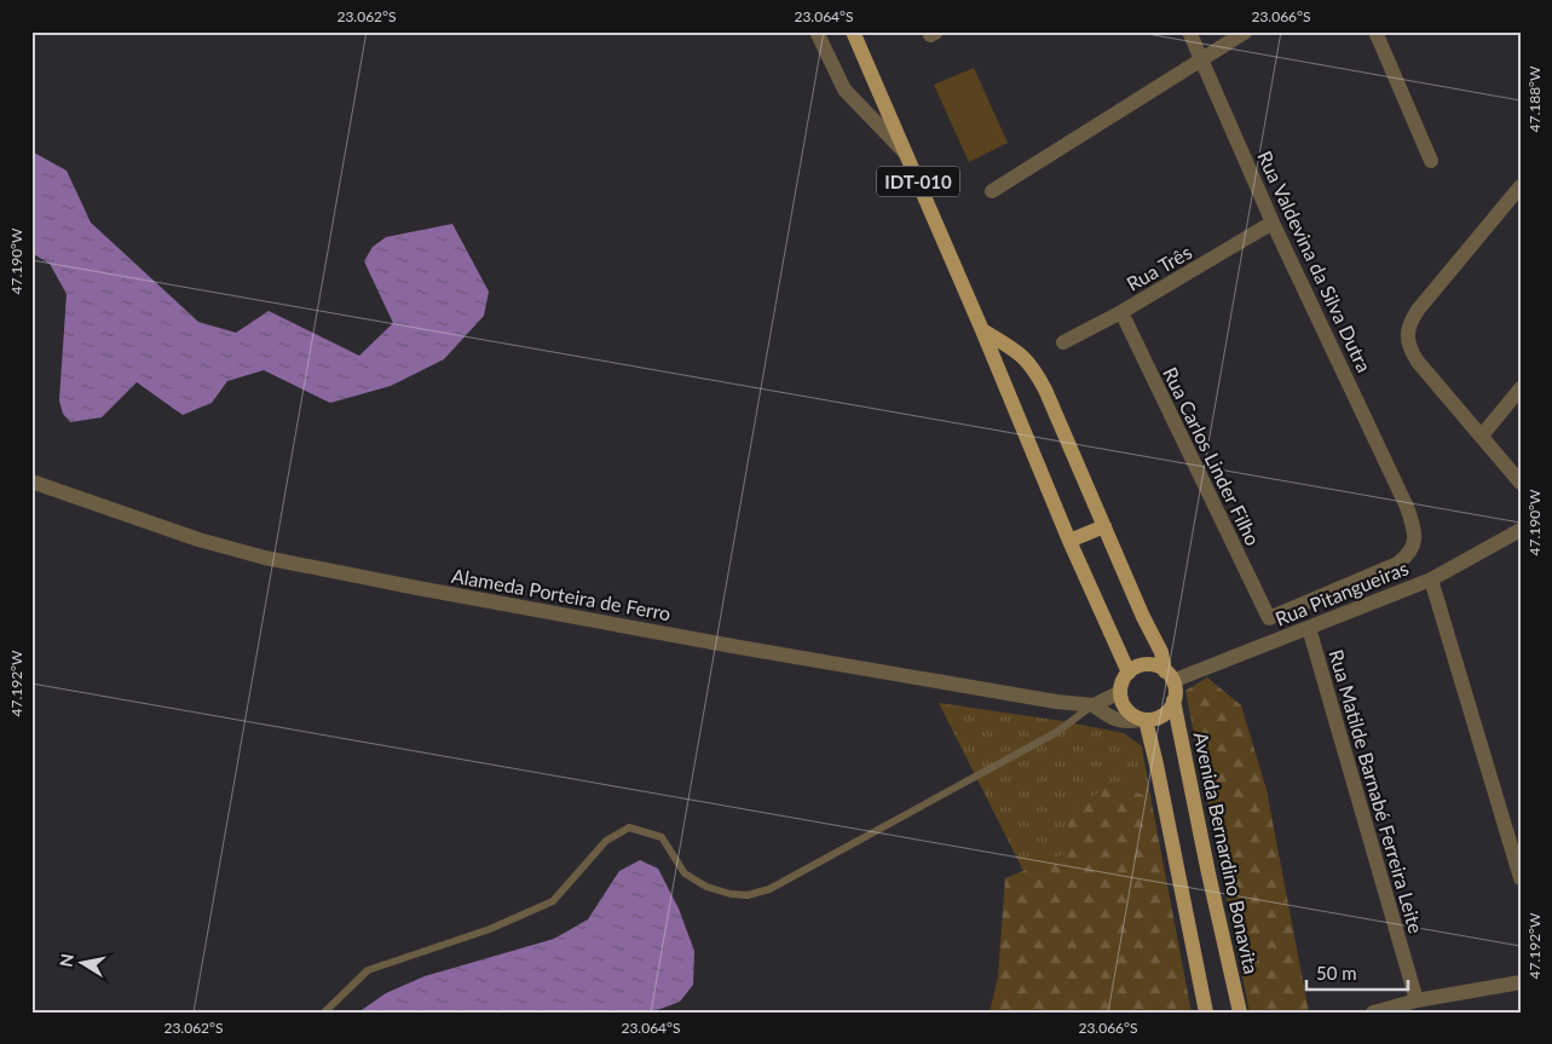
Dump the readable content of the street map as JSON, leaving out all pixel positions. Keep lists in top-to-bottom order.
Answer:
{
  "streets": {
    "main road": ["IDT-010", "Avenida Bernardino Bonavita"],
    "street": [
      "Rua Valdevina da Silva Dutra",
      "Rua Três",
      "Rua Carlos Linder Filho",
      "Rua Pitangueiras",
      "Alameda Porteira de Ferro",
      "Rua Matilde Barnabé Ferreira Leite"
    ]
  },
  "crossings": [
    ["IDT-010", "Avenida Bernardino Bonavita"],
    ["Rua Valdevina da Silva Dutra", "Rua Três"],
    ["Rua Valdevina da Silva Dutra", "Rua Carlos Linder Filho"],
    ["Rua Três", "Rua Carlos Linder Filho"],
    ["Rua Pitangueiras", "Alameda Porteira de Ferro"],
    ["Rua Pitangueiras", "Rua Matilde Barnabé Ferreira Leite"],
    ["Rua Pitangueiras", "Avenida Bernardino Bonavita"],
    ["Alameda Porteira de Ferro", "Avenida Bernardino Bonavita"]
  ],
  "scale_bar": "50 m",
  "north": "left",
  "coordinates": [
    "23.062°S",
    "23.064°S",
    "23.066°S",
    "47.188°W",
    "47.190°W",
    "47.192°W"
  ]
}
